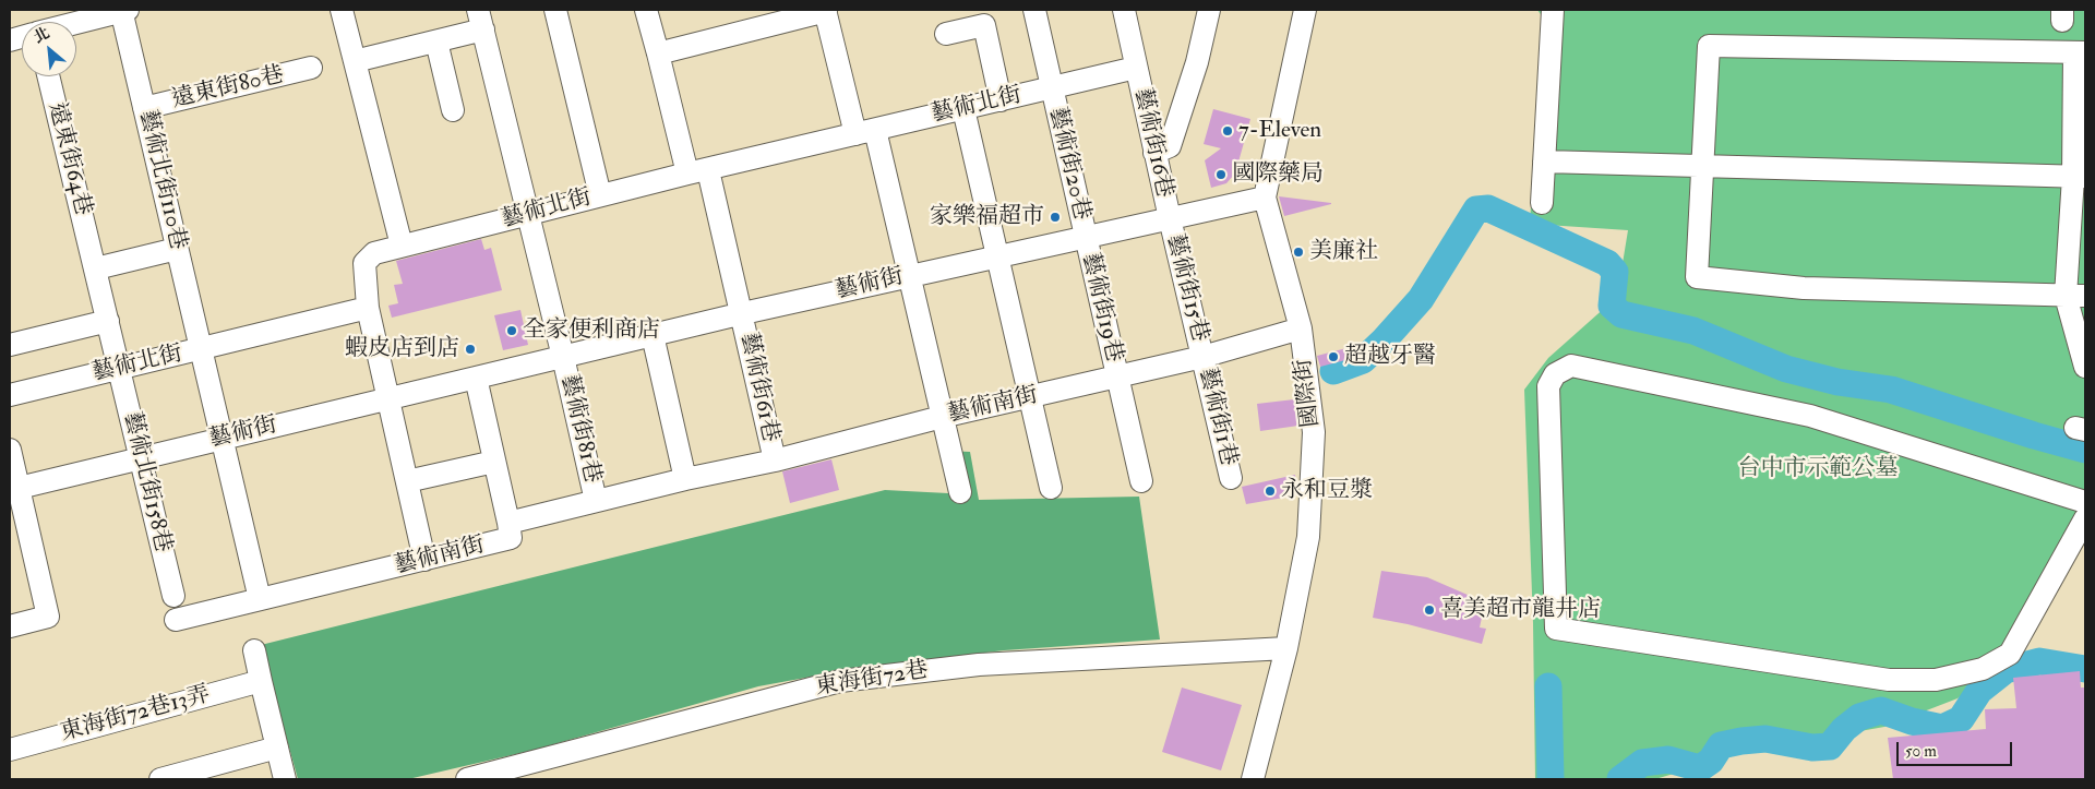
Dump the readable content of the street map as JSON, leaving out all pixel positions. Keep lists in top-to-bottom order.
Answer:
{
  "streets": {
    "street": [
      "遠東街80巷",
      "藝術北街",
      "藝術街16巷",
      "遠東街64巷",
      "藝術街20巷",
      "藝術北街110巷",
      "藝術街",
      "藝術街15巷",
      "藝術街19巷",
      "藝術街61巷",
      "國際街",
      "藝術南街",
      "藝術街1巷",
      "藝術街81巷",
      "藝術北街158巷",
      "東海街72巷",
      "東海街72巷13弄"
    ]
  },
  "crossings": [
    ["遠東街80巷", "藝術北街110巷"],
    ["藝術北街", "藝術街16巷"],
    ["藝術北街", "藝術街20巷"],
    ["藝術北街", "藝術北街110巷"],
    ["藝術北街", "藝術街61巷"],
    ["藝術北街", "藝術街81巷"],
    ["藝術北街", "藝術北街158巷"],
    ["藝術街16巷", "藝術街"],
    ["藝術街16巷", "藝術街15巷"],
    ["遠東街64巷", "藝術北街158巷"],
    ["藝術街20巷", "藝術街"],
    ["藝術街20巷", "藝術街19巷"],
    ["藝術北街110巷", "藝術街"],
    ["藝術北街110巷", "藝術南街"],
    ["藝術街", "藝術街15巷"],
    ["藝術街", "藝術街19巷"],
    ["藝術街", "藝術街61巷"],
    ["藝術街", "國際街"],
    ["藝術街", "藝術街81巷"],
    ["藝術街", "藝術北街158巷"],
    ["藝術街15巷", "藝術南街"],
    ["藝術街15巷", "藝術街1巷"],
    ["藝術街19巷", "藝術南街"],
    ["藝術街61巷", "藝術南街"],
    ["國際街", "藝術南街"],
    ["國際街", "東海街72巷"],
    ["藝術南街", "藝術街1巷"],
    ["藝術南街", "藝術街81巷"]
  ],
  "parks": ["台中市示範公墓"],
  "places": [
    "7-Eleven",
    "國際藥局",
    "家樂福超市",
    "美廉社",
    "全家便利商店",
    "蝦皮店到店",
    "超越牙醫",
    "永和豆漿",
    "喜美超市龍井店"
  ],
  "scale_bar": "50 m",
  "north": "top left"
}
